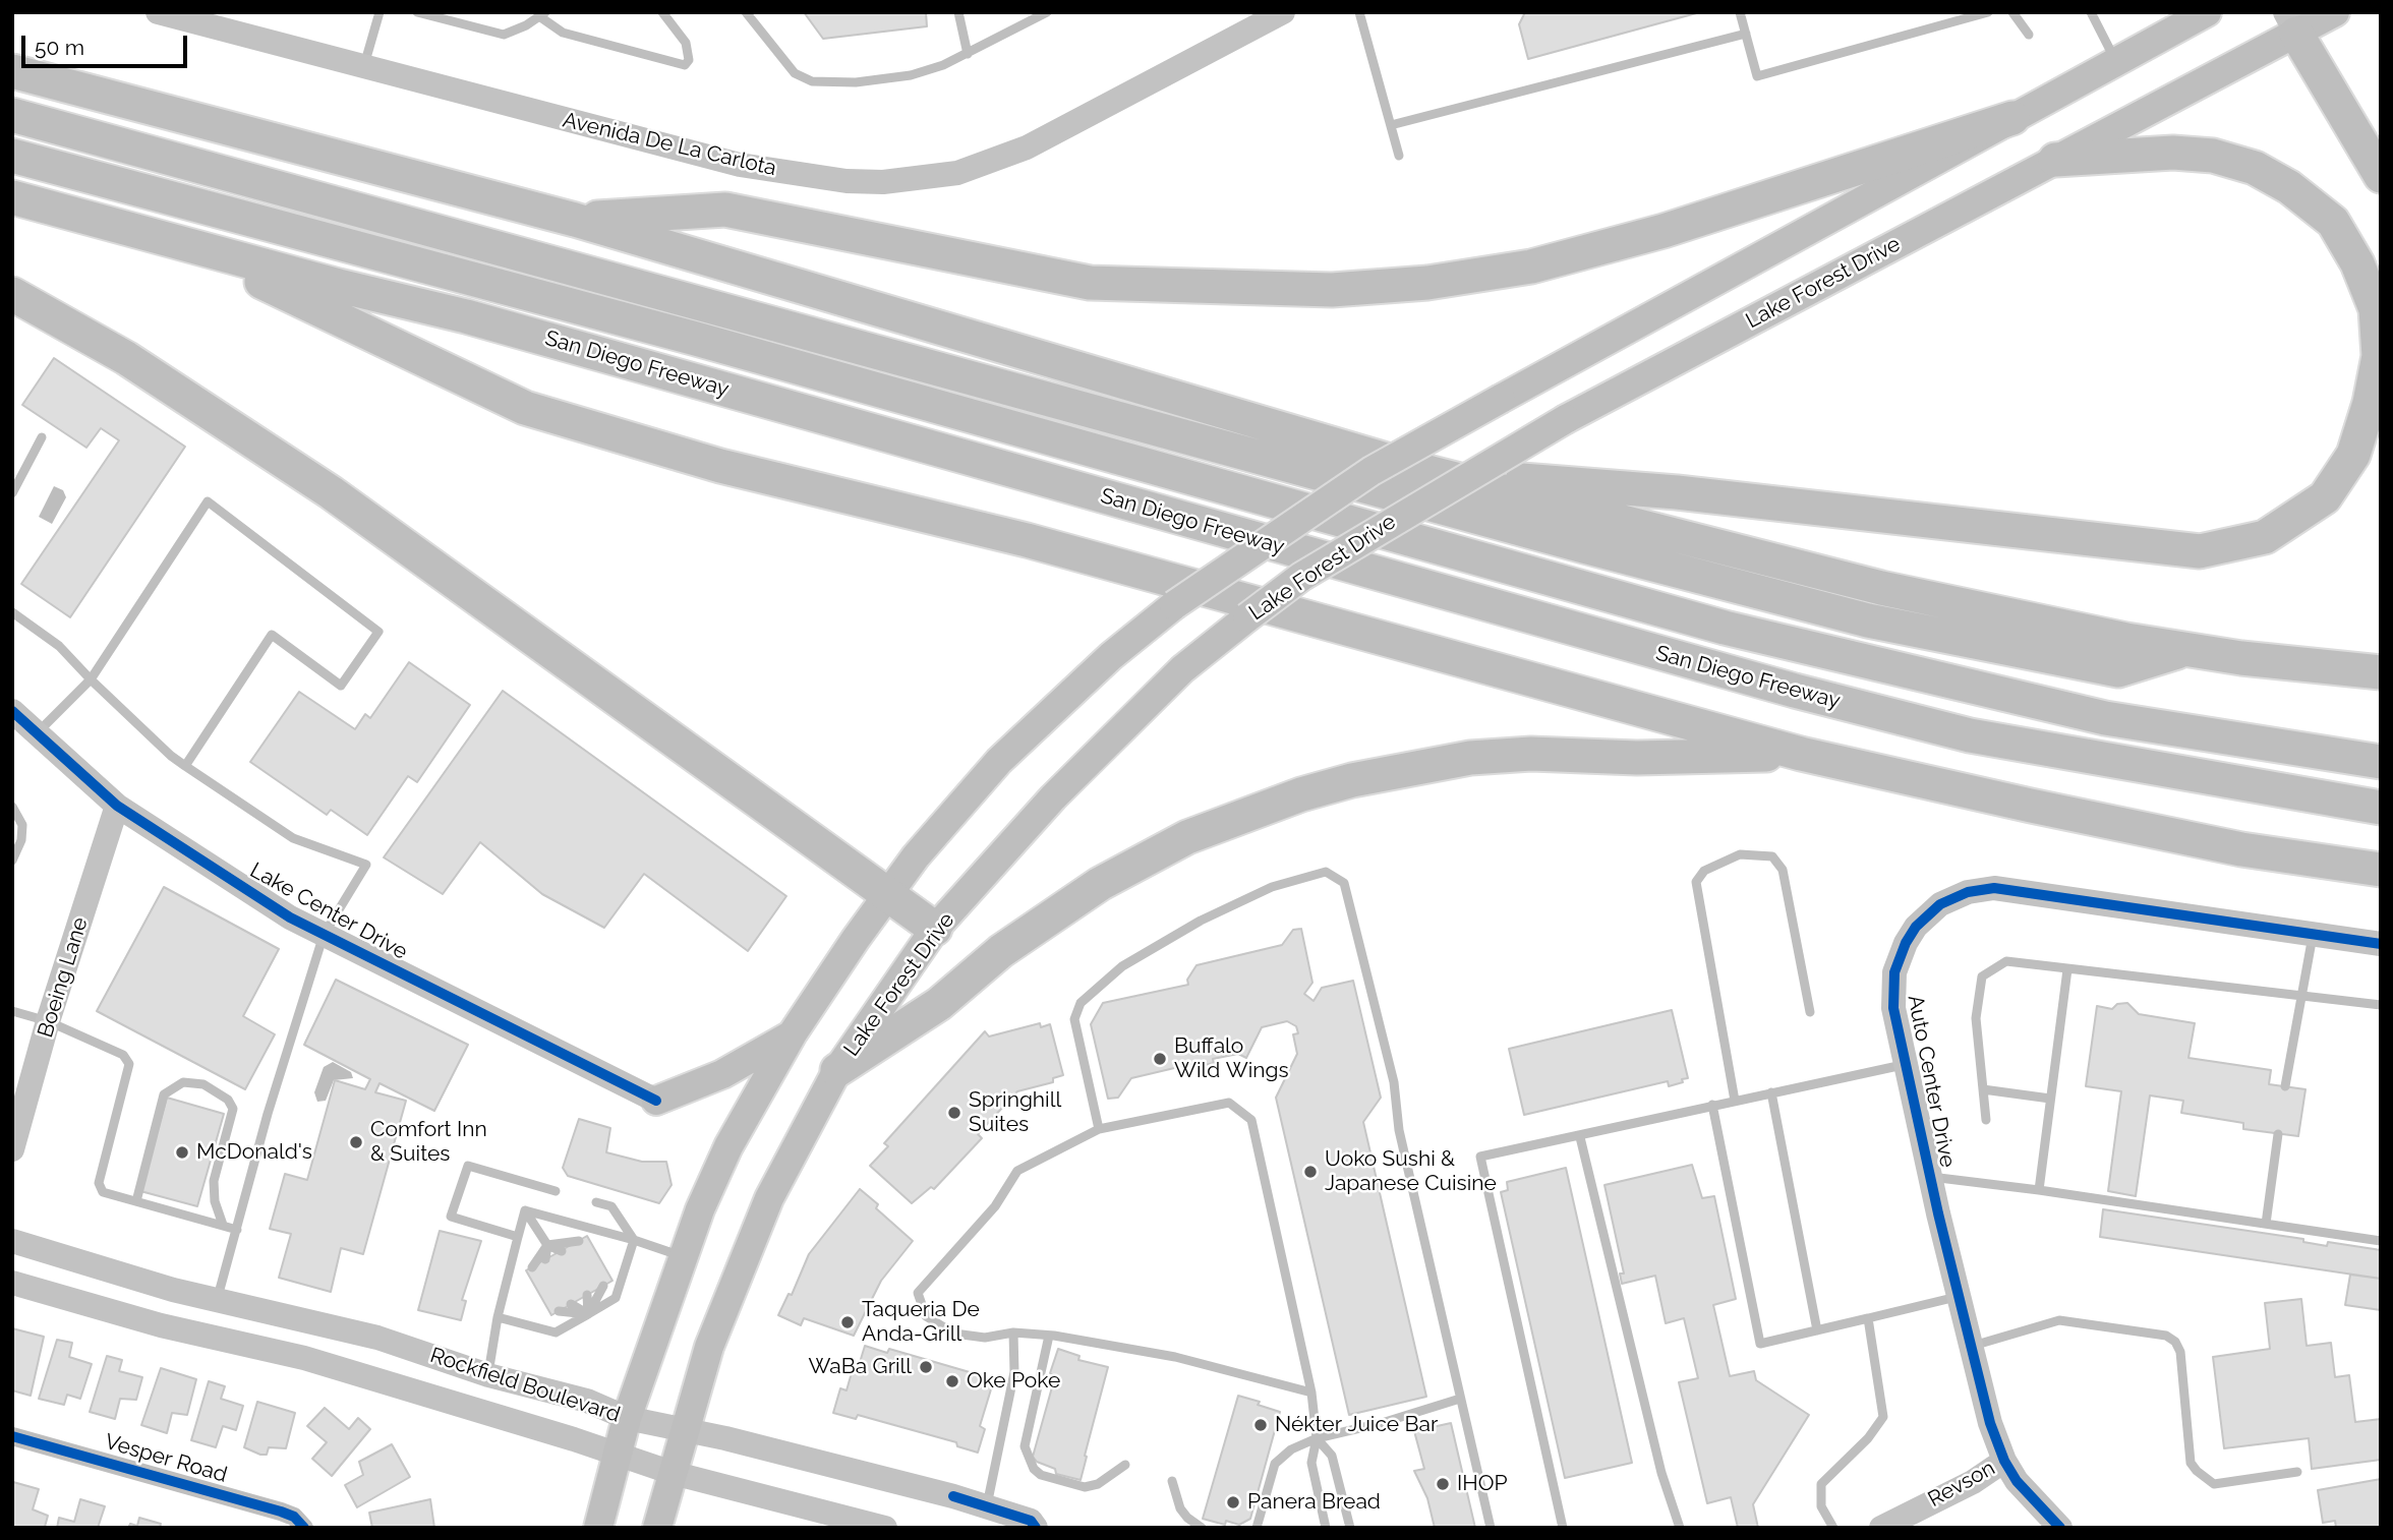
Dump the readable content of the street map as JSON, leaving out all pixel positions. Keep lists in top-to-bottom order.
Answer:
{
  "streets": {
    "highway": ["San Diego Freeway"],
    "main road": [
      "Avenida De La Carlota",
      "Lake Forest Drive",
      "Lake Center Drive",
      "Boeing Lane",
      "Auto Center Drive",
      "Rockfield Boulevard",
      "Revson"
    ],
    "street": ["Vesper Road"]
  },
  "crossings": [
    ["Lake Forest Drive", "Rockfield Boulevard"],
    ["Lake Center Drive", "Boeing Lane"],
    ["Auto Center Drive", "Revson"]
  ],
  "places": [
    "Buffalo Wild Wings",
    "Springhill Suites",
    "Comfort Inn & Suites",
    "McDonald's",
    "Uoko Sushi & Japanese Cuisine",
    "Taqueria De Anda-Grill",
    "WaBa Grill",
    "Oke Poke",
    "Nékter Juice Bar",
    "IHOP",
    "Panera Bread"
  ],
  "scale_bar": "50 m"
}
